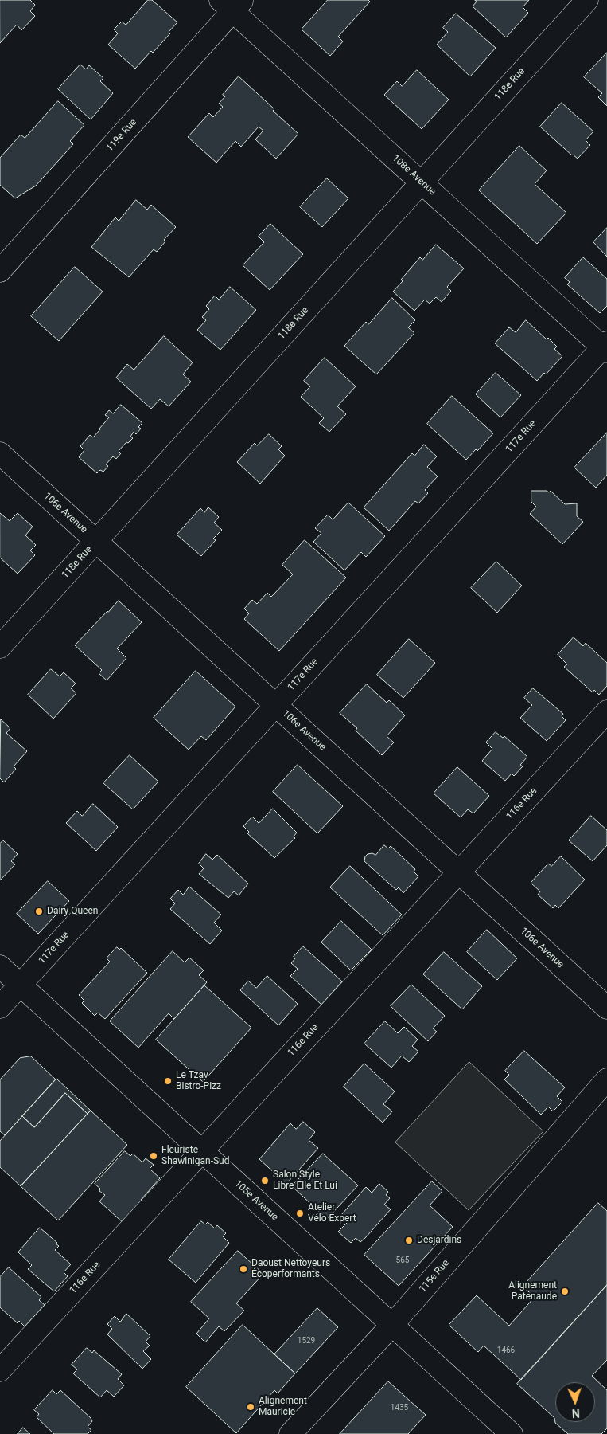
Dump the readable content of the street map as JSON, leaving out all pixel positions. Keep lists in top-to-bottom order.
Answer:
{
  "streets": {
    "street": [
      "118e Rue",
      "119e Rue",
      "108e Avenue",
      "117e Rue",
      "106e Avenue",
      "116e Rue",
      "105e Avenue",
      "115e Rue"
    ]
  },
  "crossings": [
    ["118e Rue", "108e Avenue"],
    ["118e Rue", "106e Avenue"],
    ["119e Rue", "108e Avenue"],
    ["108e Avenue", "117e Rue"],
    ["117e Rue", "106e Avenue"],
    ["117e Rue", "105e Avenue"],
    ["106e Avenue", "116e Rue"],
    ["116e Rue", "105e Avenue"],
    ["105e Avenue", "115e Rue"]
  ],
  "places": [
    "Dairy Queen",
    "Le Tzav Bistro-Pizz",
    "Fleuriste Shawinigan-Sud",
    "Salon Style Libre Elle Et Lui",
    "Atelier Vélo Expert",
    "Desjardins",
    "Daoust Nettoyeurs Écoperformants",
    "Alignement Patenaude",
    "Alignement Mauricie"
  ],
  "house_numbers": [
    "565",
    "1529",
    "1466",
    "1435"
  ],
  "north": "bottom"
}
